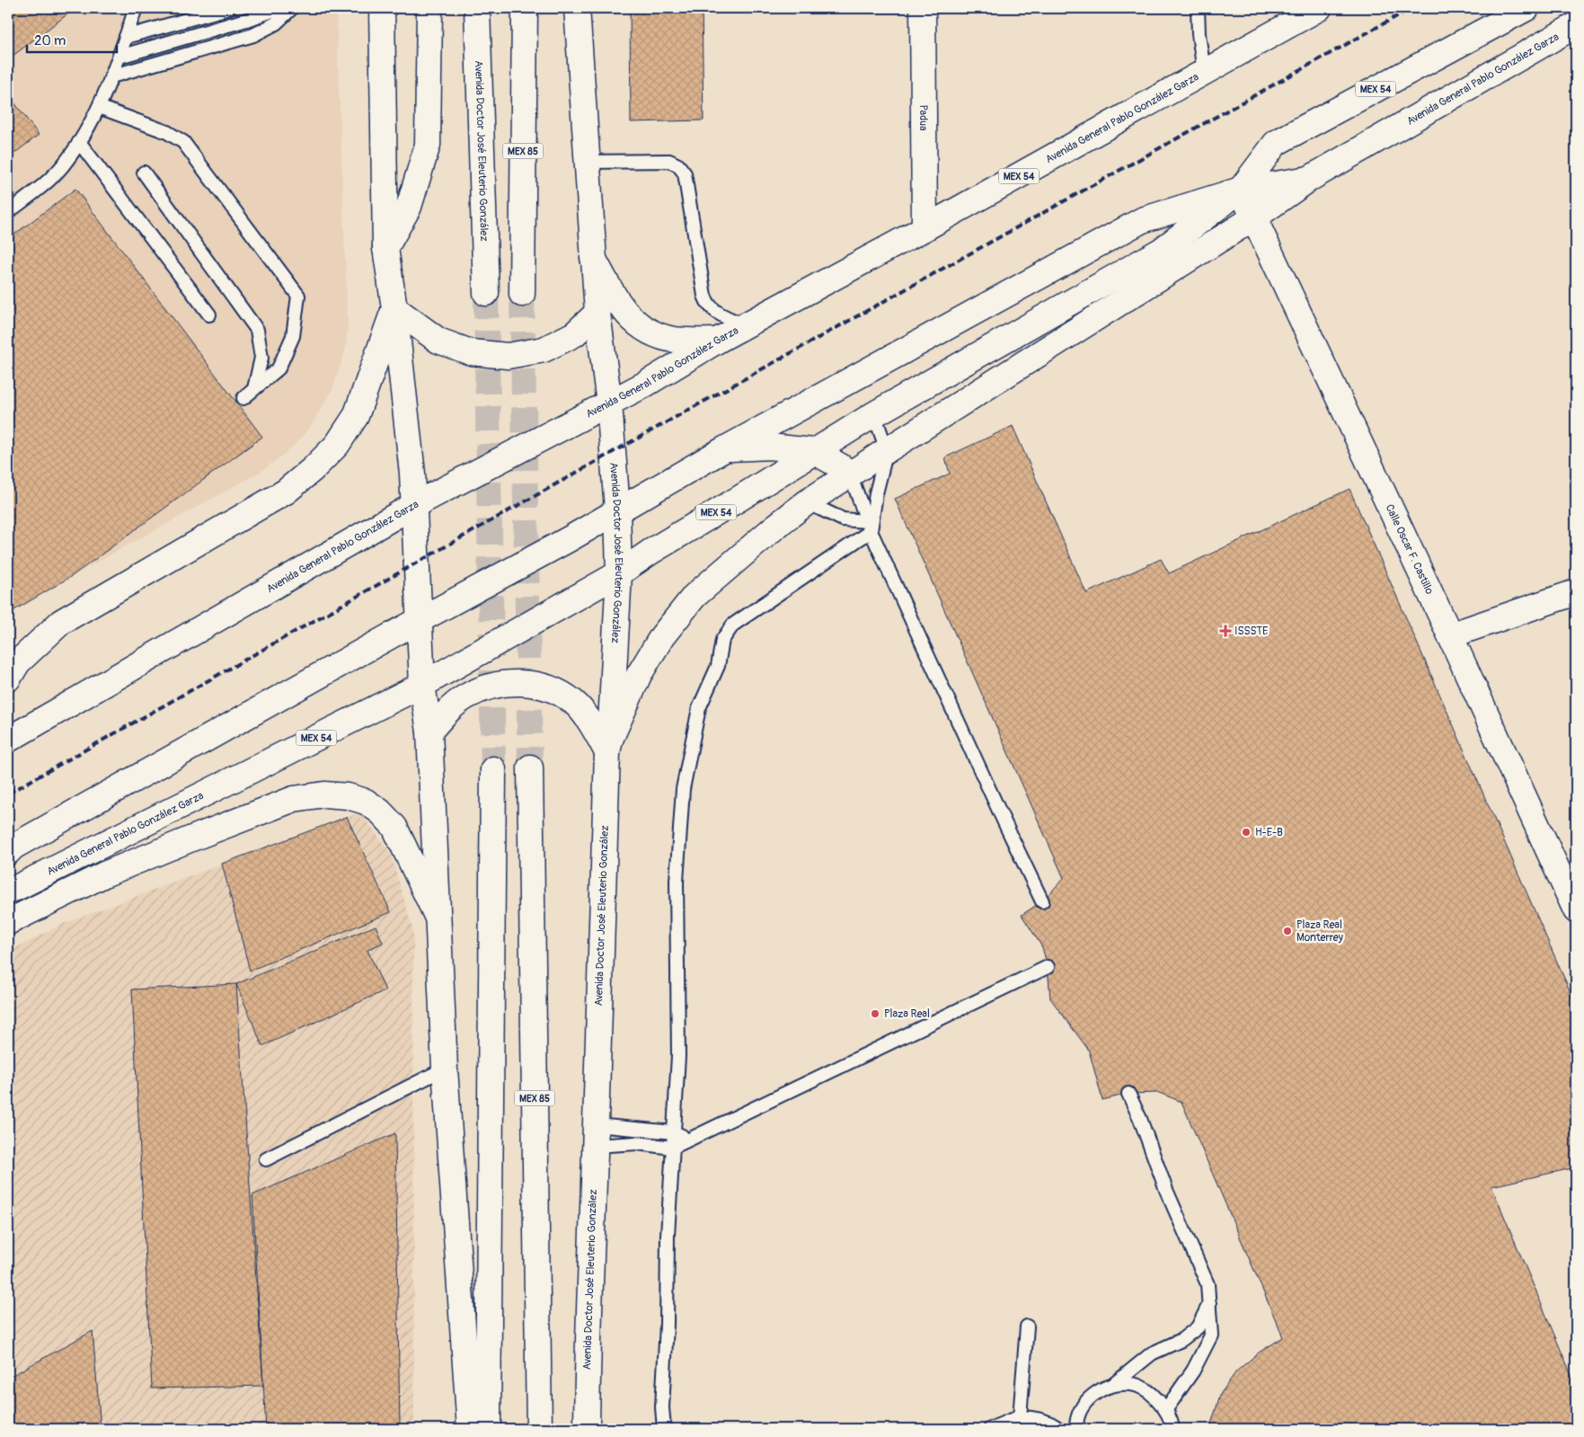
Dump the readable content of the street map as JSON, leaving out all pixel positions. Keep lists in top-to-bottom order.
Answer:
{
  "streets": {
    "main road": [
      "Avenida General Pablo González Garza",
      "MEX 54",
      "Padua",
      "Avenida Doctor José Eleuterio González",
      "MEX 85",
      "Calle Oscar F. Castillo"
    ]
  },
  "crossings": [
    ["Avenida General Pablo González Garza", "Padua"],
    ["Avenida General Pablo González Garza", "Avenida Doctor José Eleuterio González"],
    ["Avenida General Pablo González Garza", "Calle Oscar F. Castillo"]
  ],
  "places": {
    "health": ["ISSSTE"],
    "other": ["H-E-B", "Plaza Real Monterrey", "Plaza Real"]
  },
  "scale_bar": "20 m"
}
